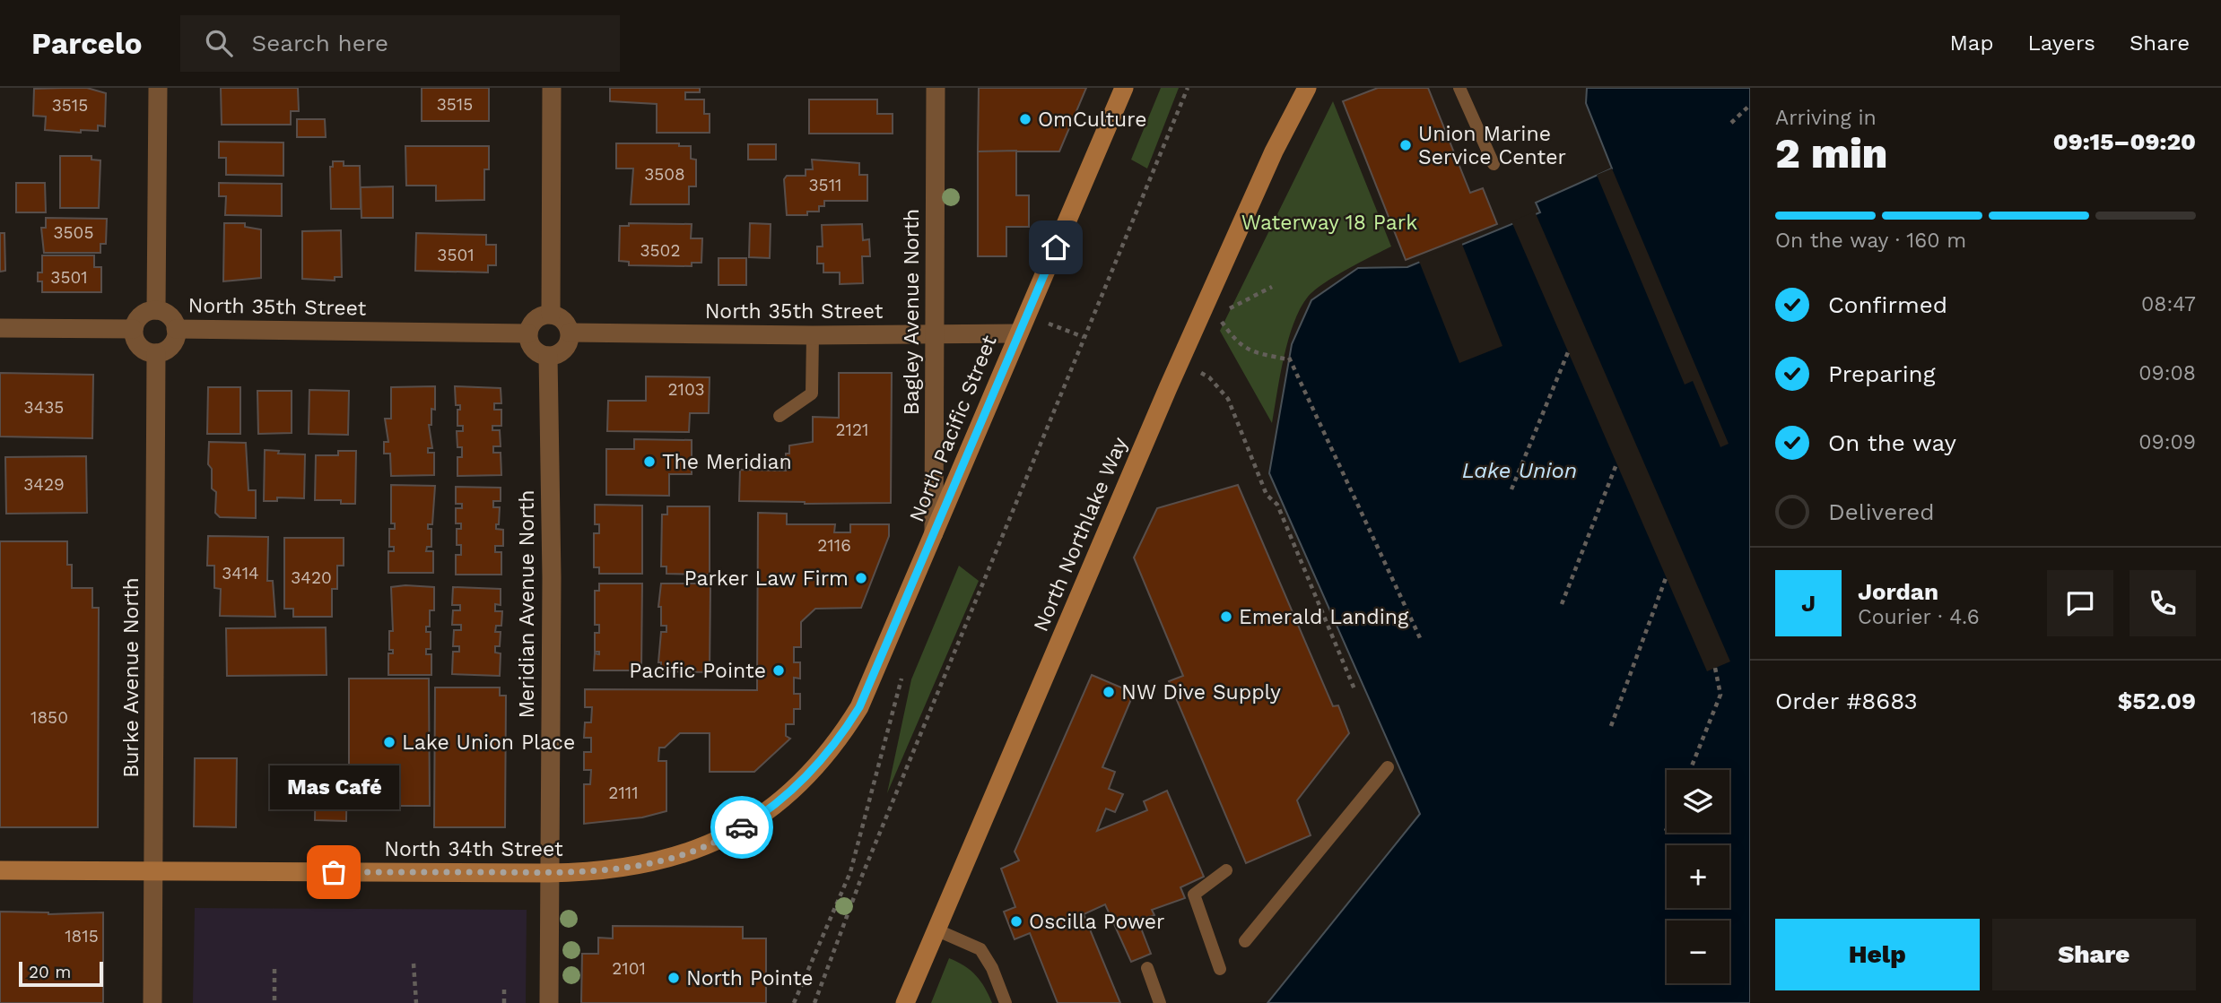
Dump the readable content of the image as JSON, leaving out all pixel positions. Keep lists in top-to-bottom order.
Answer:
{
  "streets": {
    "street": [
      "North 35th Street",
      "Bagley Avenue North",
      "North Pacific Street",
      "North Northlake Way",
      "Meridian Avenue North",
      "Burke Avenue North",
      "North 34th Street"
    ]
  },
  "crossings": [
    ["North 35th Street", "Bagley Avenue North"],
    ["North 35th Street", "North Pacific Street"],
    ["North 35th Street", "Meridian Avenue North"],
    ["North 35th Street", "Burke Avenue North"],
    ["Bagley Avenue North", "North Pacific Street"],
    ["North Pacific Street", "North 34th Street"],
    ["Meridian Avenue North", "North 34th Street"],
    ["Burke Avenue North", "North 34th Street"]
  ],
  "water": ["Lake Union"],
  "parks": ["Waterway 18 Park"],
  "places": [
    "OmCulture",
    "Union Marine Service Center",
    "The Meridian",
    "Parker Law Firm",
    "Emerald Landing",
    "Pacific Pointe",
    "NW Dive Supply",
    "Lake Union Place",
    "Mas Café",
    "Oscilla Power",
    "North Pointe"
  ],
  "house_numbers": [
    "3515",
    "3515",
    "3508",
    "3511",
    "3505",
    "3502",
    "3501",
    "3501",
    "2103",
    "3435",
    "2121",
    "3429",
    "2116",
    "3414",
    "3420",
    "1850",
    "2111",
    "1815",
    "2101"
  ],
  "scale_bar": "20 m",
  "page": {
    "header": "Parcelo",
    "search": "Search here",
    "nav": ["Map", "Layers", "Share"],
    "heading": ["2 min", "Arriving in", "09:15–09:20"],
    "panel": [
      "Jordan",
      "Courier · 4.6",
      "Order #8683",
      "$52.09"
    ],
    "bar": "On the way · 160 m",
    "list": [
      ["Confirmed", "08:47"],
      ["Preparing", "09:08"],
      ["On the way", "09:09"],
      "Delivered"
    ],
    "round": "J",
    "bubble": "Mas Café",
    "map_buttons": ["+", "−"],
    "buttons": ["Help", "Share"],
    "scale": "20 m"
  }
}
